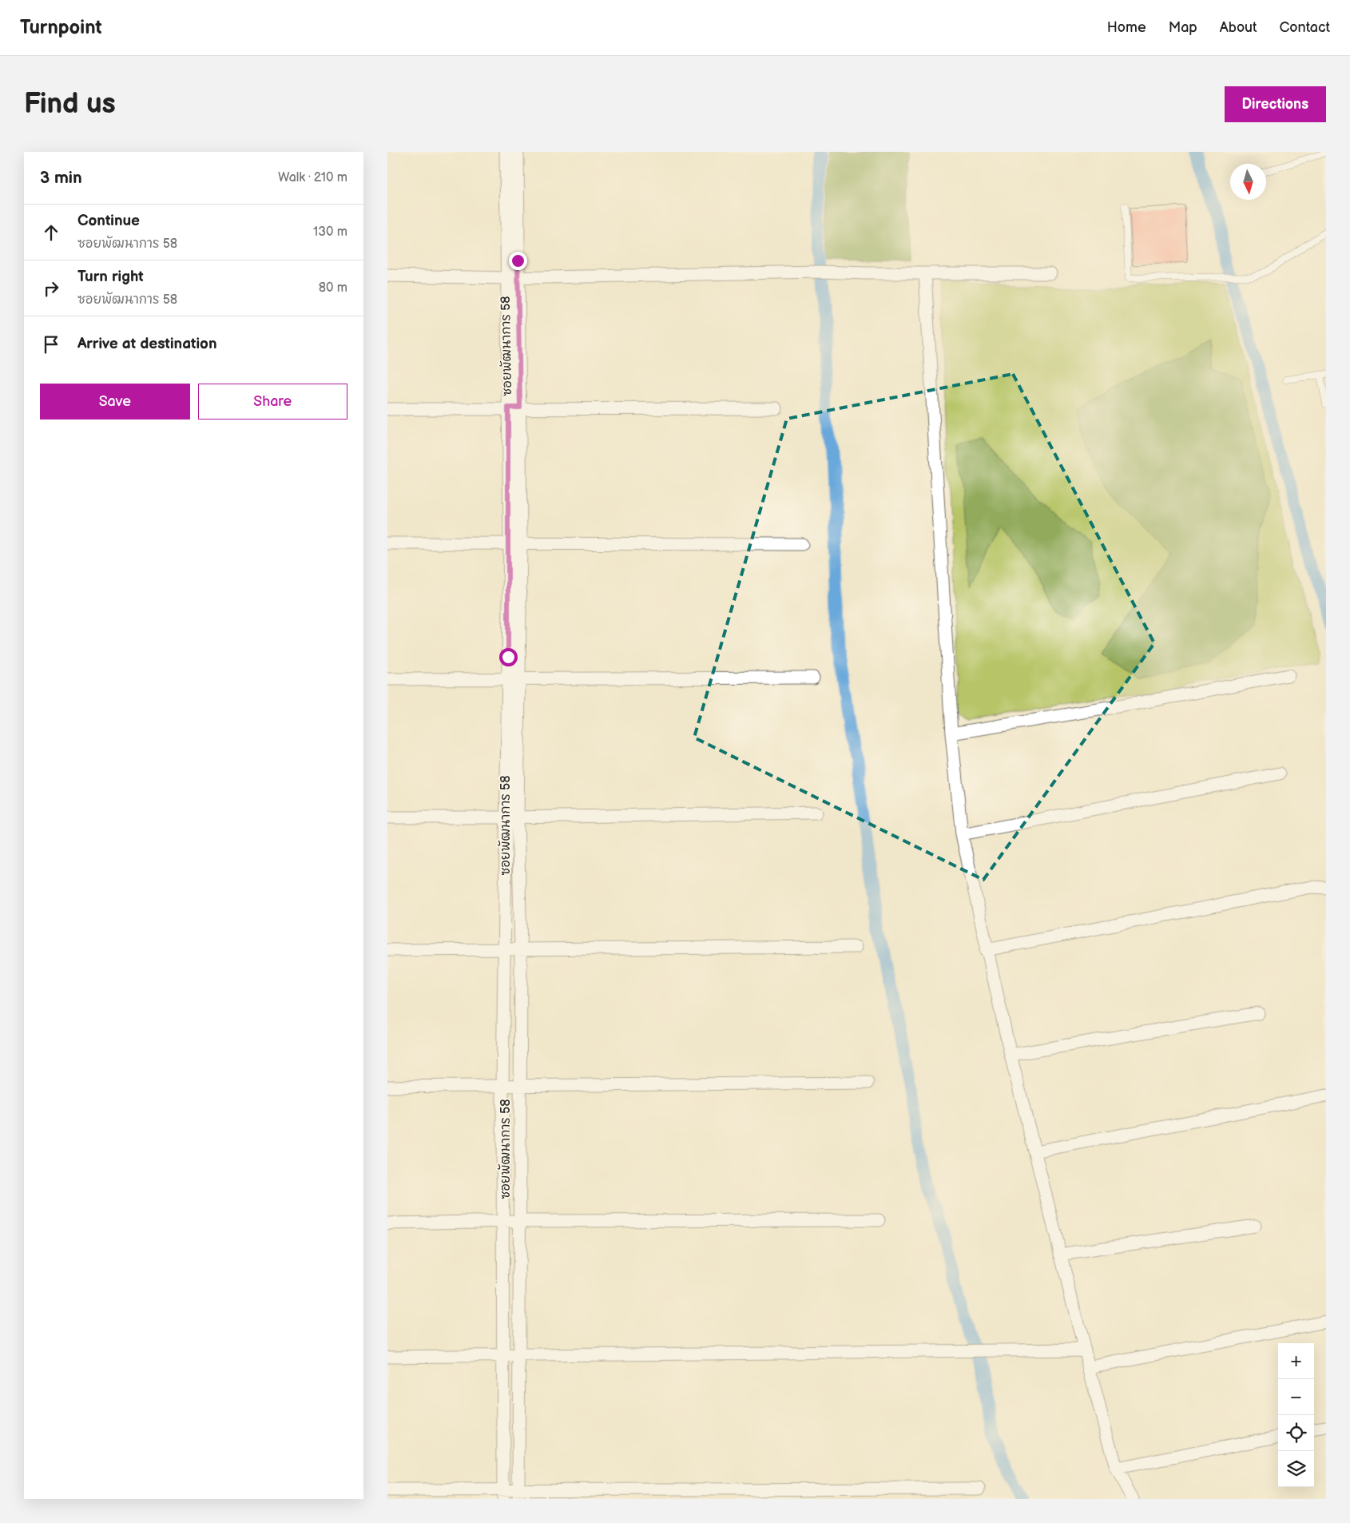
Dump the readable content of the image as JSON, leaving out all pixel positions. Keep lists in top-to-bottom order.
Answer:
{
  "streets": {
    "street": ["ซอยพัฒนาการ 58"]
  },
  "north": "bottom",
  "page": {
    "header": "Turnpoint",
    "nav": [
      "Home",
      "Map",
      "About",
      "Contact"
    ],
    "buttons": [
      "Directions",
      ["Save", "Share"]
    ],
    "title": "Find us",
    "heading": ["3 min", "Walk · 210 m"],
    "list": [
      ["Continue", "ซอยพัฒนาการ 58", "130 m"],
      ["Turn right", "ซอยพัฒนาการ 58", "80 m"],
      "Arrive at destination"
    ],
    "map_buttons": ["+", "−"]
  }
}
